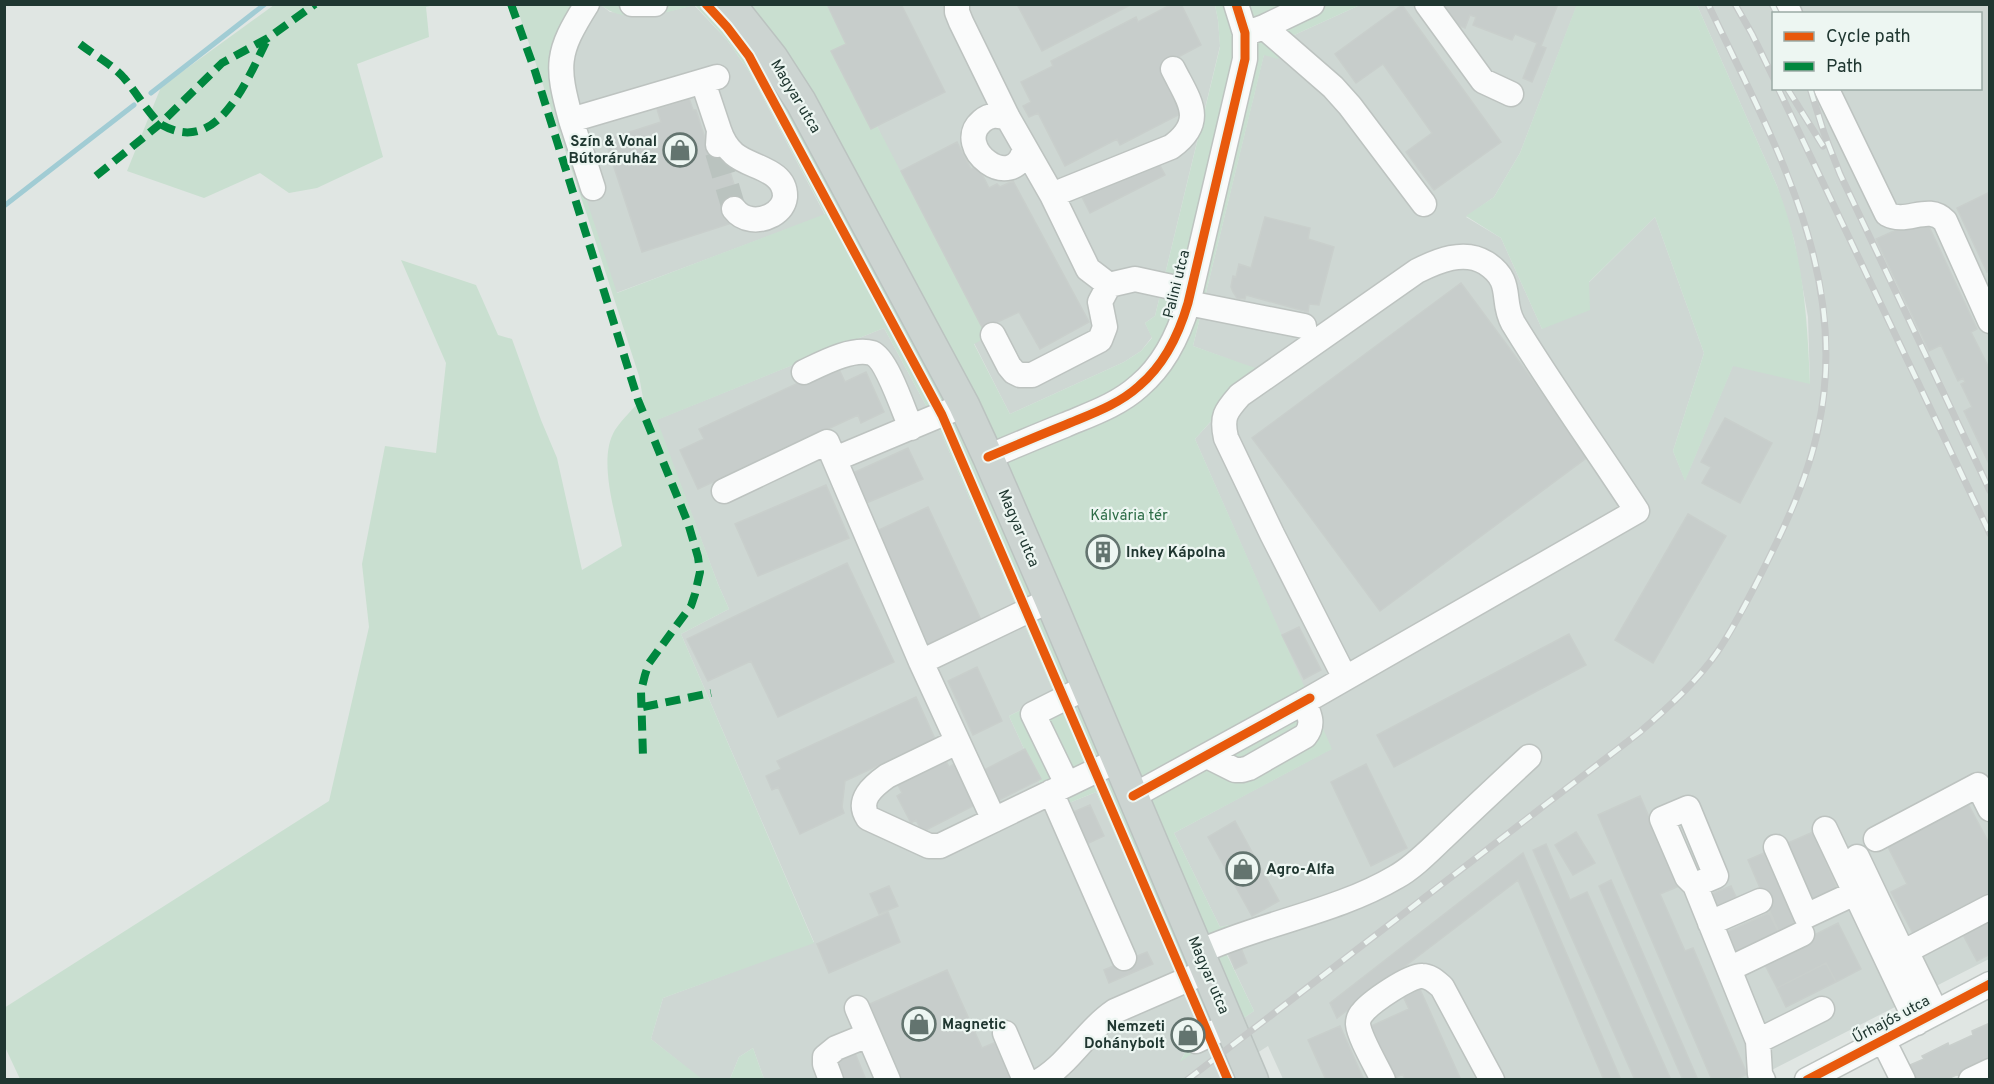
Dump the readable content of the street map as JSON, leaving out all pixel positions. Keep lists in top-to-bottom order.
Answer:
{
  "streets": {
    "main road": ["Magyar utca"],
    "street": ["Palini utca", "Űrhajós utca"]
  },
  "crossings": [
    ["Magyar utca", "Palini utca"]
  ],
  "parks": ["Kálvária tér"],
  "places": {
    "shop": [
      "Szín & Vonal Bútoráruház",
      "Agro-Alfa",
      "Magnetic",
      "Nemzeti Dohánybolt"
    ],
    "building": ["Inkey Kápolna"]
  },
  "legend": ["Cycle path", "Path"]
}
